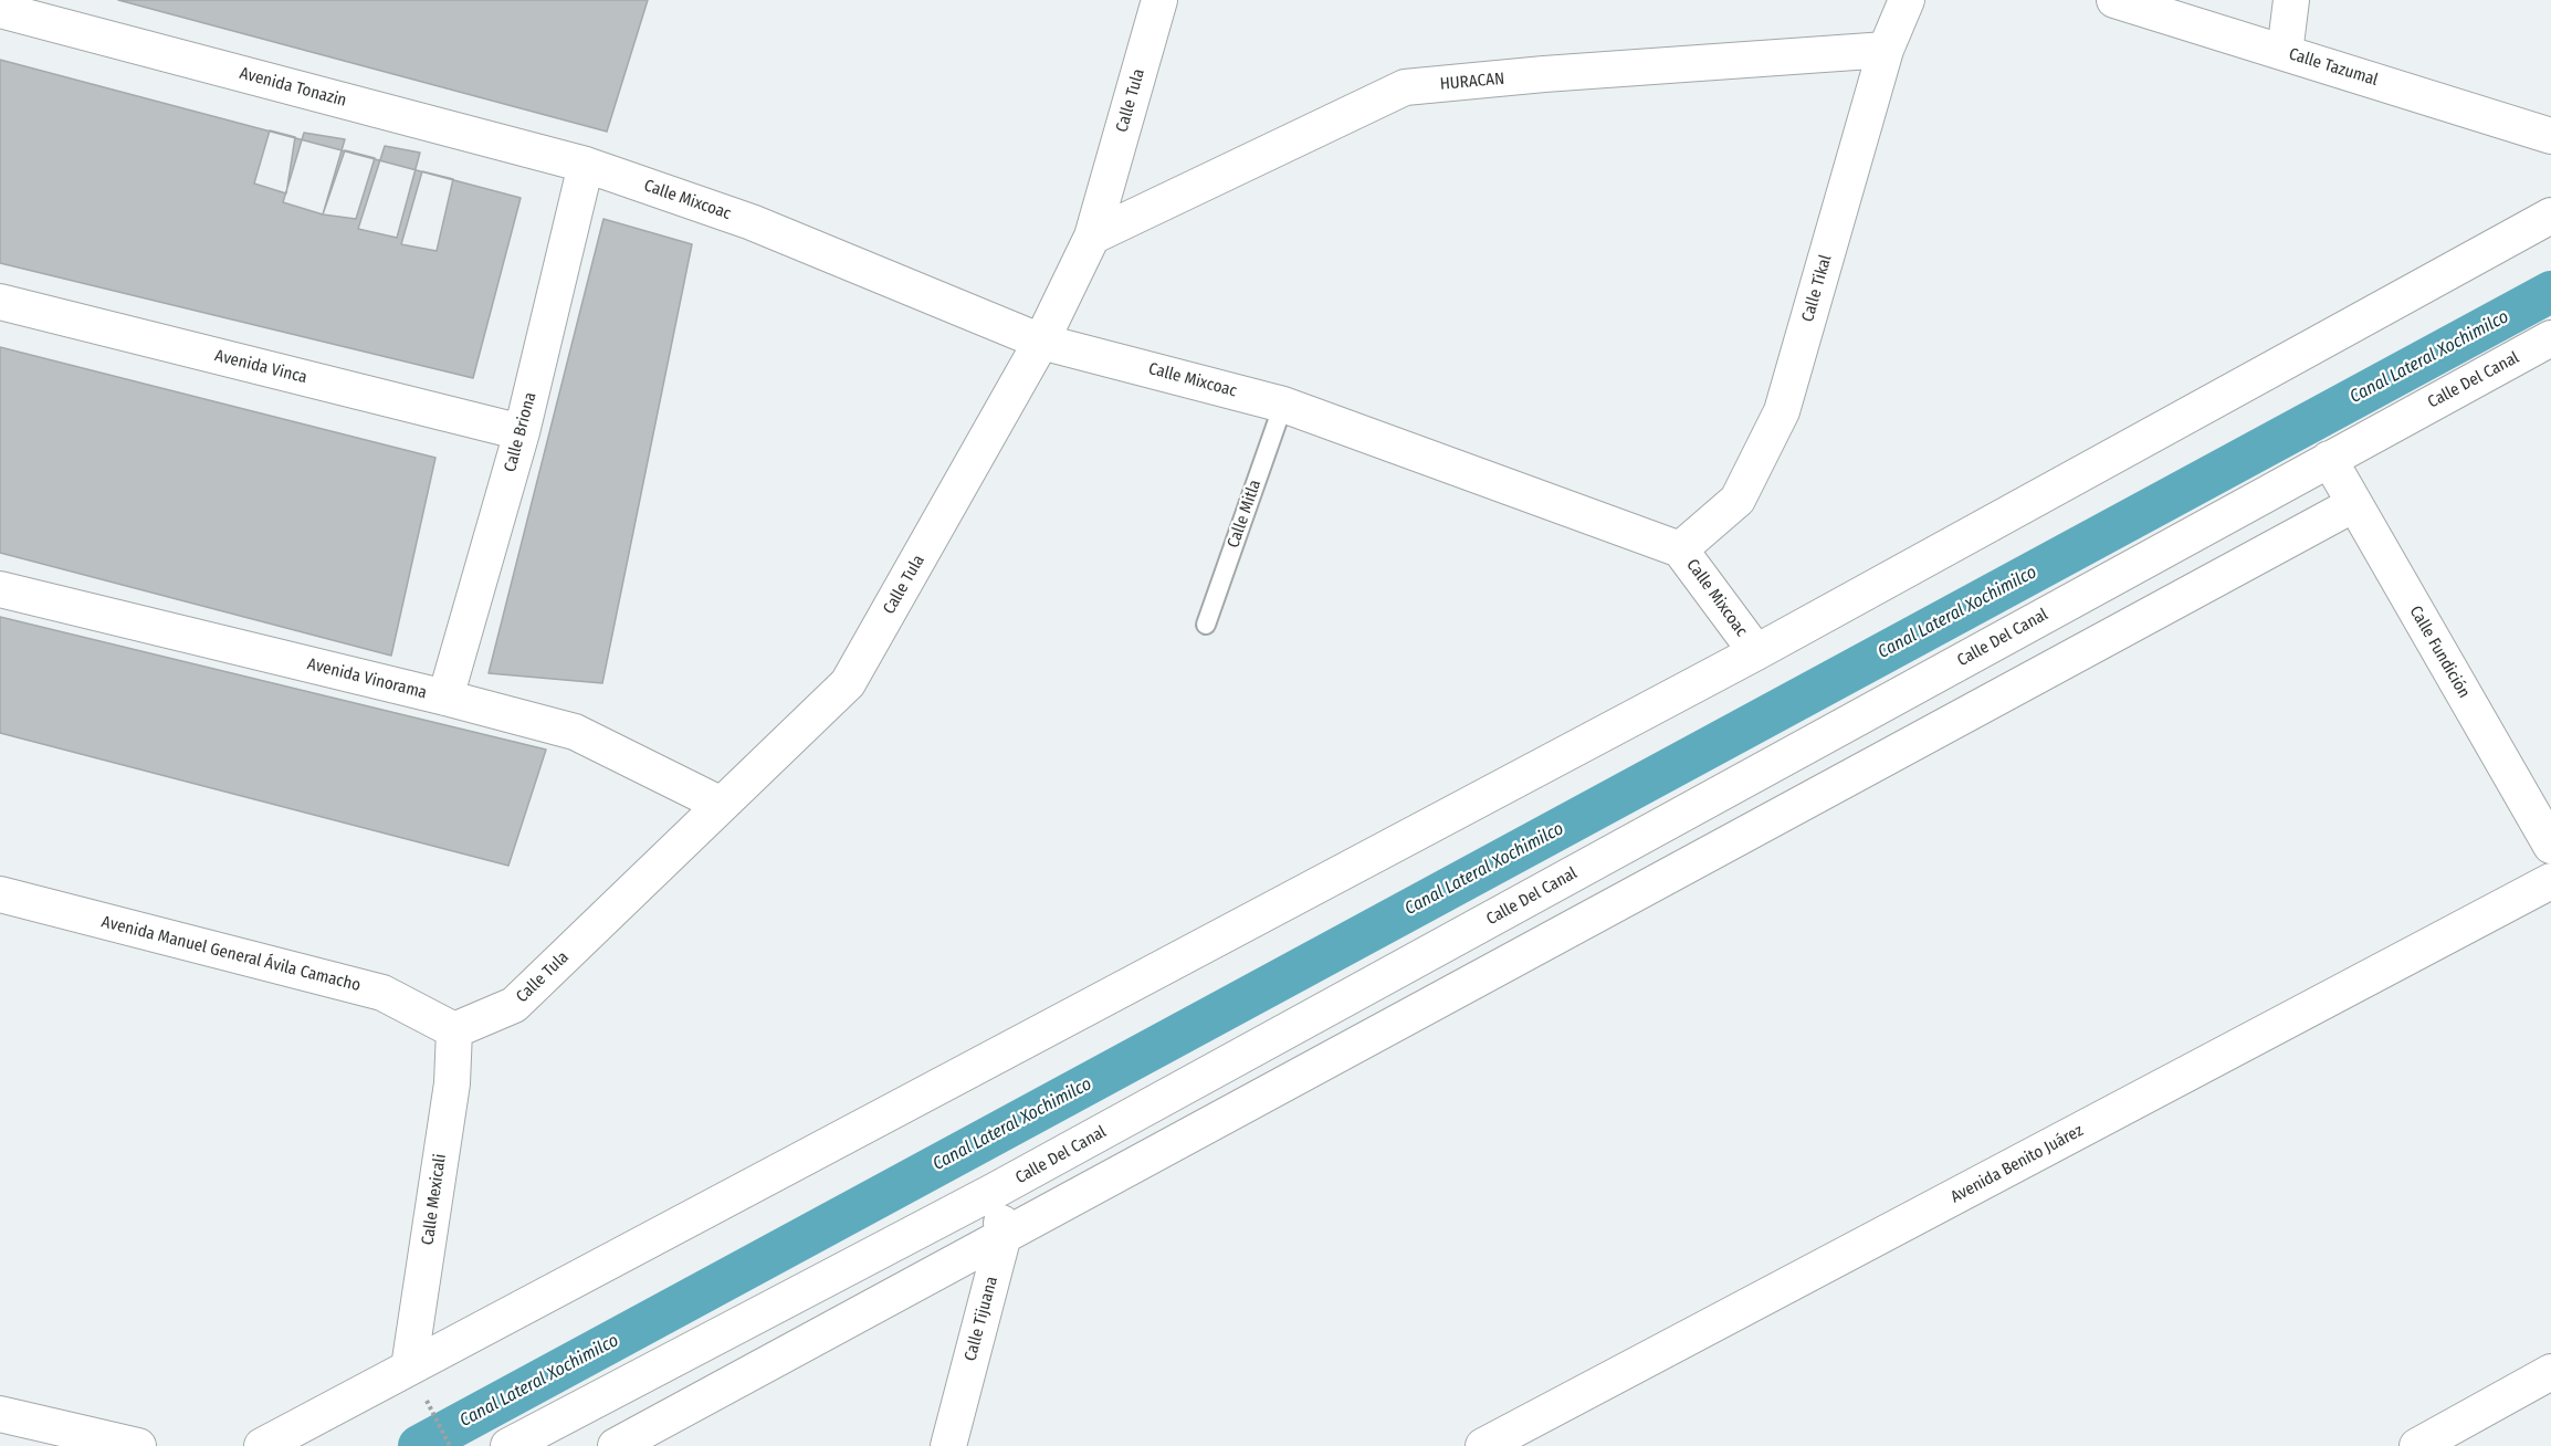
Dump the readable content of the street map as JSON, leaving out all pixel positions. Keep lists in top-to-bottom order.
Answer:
{
  "streets": {
    "street": [
      "Calle Tazumal",
      "HURACAN",
      "Avenida Tonazin",
      "Calle Tula",
      "Calle Mixcoac",
      "Calle Tikal",
      "Avenida Vinca",
      "Calle Del Canal",
      "Calle Briona",
      "Calle Fundición",
      "Avenida Vinorama",
      "Avenida Manuel General Ávila Camacho",
      "Avenida Benito Juárez",
      "Calle Mexicali",
      "Calle Tijuana"
    ],
    "lane": ["Calle Mitla"]
  },
  "crossings": [
    ["HURACAN", "Calle Tula"],
    ["HURACAN", "Calle Tikal"],
    ["Avenida Tonazin", "Calle Mixcoac"],
    ["Avenida Tonazin", "Calle Briona"],
    ["Calle Tula", "Calle Mixcoac"],
    ["Calle Tula", "Avenida Vinorama"],
    ["Calle Tula", "Avenida Manuel General Ávila Camacho"],
    ["Calle Tula", "Calle Mexicali"],
    ["Calle Mixcoac", "Calle Tikal"],
    ["Calle Mixcoac", "Calle Briona"],
    ["Calle Mixcoac", "Calle Mitla"],
    ["Avenida Vinca", "Calle Briona"],
    ["Calle Del Canal", "Calle Fundición"],
    ["Calle Del Canal", "Calle Tijuana"],
    ["Calle Briona", "Avenida Vinorama"],
    ["Avenida Manuel General Ávila Camacho", "Calle Mexicali"]
  ],
  "water": ["Canal Lateral Xochimilco"]
}
